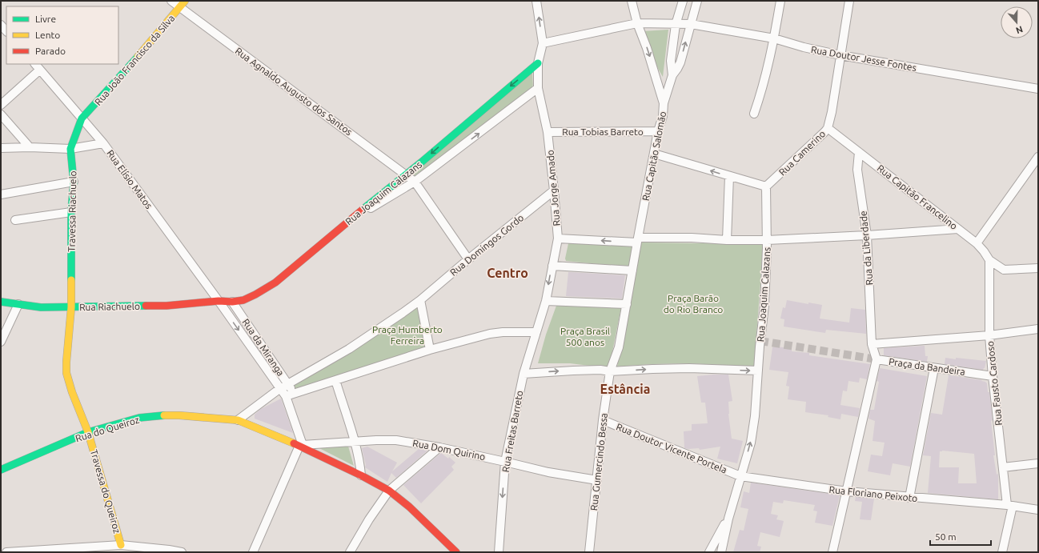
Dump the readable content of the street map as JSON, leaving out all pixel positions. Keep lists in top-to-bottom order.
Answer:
{
  "streets": {
    "street": [
      "Rua Doutor Jesse Fontes",
      "Rua João Francisco da Silva",
      "Rua Agnaldo Augusto dos Santos",
      "Rua Tobias Barreto",
      "Rua Camerino",
      "Rua Capitão Salomão",
      "Rua Elísio Matos",
      "Rua Jorge Amado",
      "Rua Joaquim Calazans",
      "Rua Capitão Francelino",
      "Travessa Riachuelo",
      "Rua Domingos Gordo",
      "Rua da Liberdade",
      "Rua Riachuelo",
      "Rua da Miranga",
      "Praça da Bandeira",
      "Rua Fausto Cardoso",
      "Rua do Queiroz",
      "Rua Freitas Barreto",
      "Rua Doutor Vicente Portela",
      "Rua Dom Quirino",
      "Rua Gumercindo Bessa",
      "Travessa do Queiroz",
      "Rua Floriano Peixoto"
    ]
  },
  "crossings": [
    ["Rua Doutor Jesse Fontes", "Rua Camerino"],
    ["Rua Doutor Jesse Fontes", "Rua Capitão Salomão"],
    ["Rua Doutor Jesse Fontes", "Rua Jorge Amado"],
    ["Rua João Francisco da Silva", "Rua Agnaldo Augusto dos Santos"],
    ["Rua João Francisco da Silva", "Rua Elísio Matos"],
    ["Rua João Francisco da Silva", "Travessa Riachuelo"],
    ["Rua Agnaldo Augusto dos Santos", "Rua Joaquim Calazans"],
    ["Rua Agnaldo Augusto dos Santos", "Rua Domingos Gordo"],
    ["Rua Tobias Barreto", "Rua Capitão Salomão"],
    ["Rua Tobias Barreto", "Rua Jorge Amado"],
    ["Rua Camerino", "Rua Capitão Francelino"],
    ["Rua Capitão Salomão", "Rua Joaquim Calazans"],
    ["Rua Elísio Matos", "Rua Joaquim Calazans"],
    ["Rua Elísio Matos", "Travessa Riachuelo"],
    ["Rua Elísio Matos", "Rua Riachuelo"],
    ["Rua Elísio Matos", "Rua da Miranga"],
    ["Rua Jorge Amado", "Rua Joaquim Calazans"],
    ["Rua Jorge Amado", "Rua Domingos Gordo"],
    ["Rua Jorge Amado", "Rua Freitas Barreto"],
    ["Rua Joaquim Calazans", "Rua Riachuelo"],
    ["Rua Joaquim Calazans", "Rua da Miranga"],
    ["Rua Joaquim Calazans", "Rua Doutor Vicente Portela"],
    ["Rua Joaquim Calazans", "Rua Floriano Peixoto"],
    ["Rua Capitão Francelino", "Rua da Liberdade"],
    ["Rua Capitão Francelino", "Rua Fausto Cardoso"],
    ["Travessa Riachuelo", "Rua Riachuelo"],
    ["Travessa Riachuelo", "Travessa do Queiroz"],
    ["Rua da Liberdade", "Praça da Bandeira"],
    ["Rua Riachuelo", "Rua da Miranga"],
    ["Rua Riachuelo", "Travessa do Queiroz"],
    ["Rua da Miranga", "Rua do Queiroz"],
    ["Rua da Miranga", "Rua Dom Quirino"],
    ["Praça da Bandeira", "Rua Fausto Cardoso"],
    ["Rua Fausto Cardoso", "Rua Floriano Peixoto"],
    ["Rua do Queiroz", "Rua Dom Quirino"],
    ["Rua do Queiroz", "Travessa do Queiroz"],
    ["Rua Freitas Barreto", "Rua Dom Quirino"],
    ["Rua Doutor Vicente Portela", "Rua Gumercindo Bessa"],
    ["Rua Doutor Vicente Portela", "Rua Floriano Peixoto"],
    ["Rua Dom Quirino", "Rua Gumercindo Bessa"]
  ],
  "one_way": ["Rua Freitas Barreto"],
  "districts": ["Centro", "Estância"],
  "parks": ["Praça Barão do Rio Branco", "Praça Humberto Ferreira", "Praça Brasil 500 anos"],
  "legend": ["Livre", "Lento", "Parado"],
  "scale_bar": "50 m",
  "north": "bottom"
}
